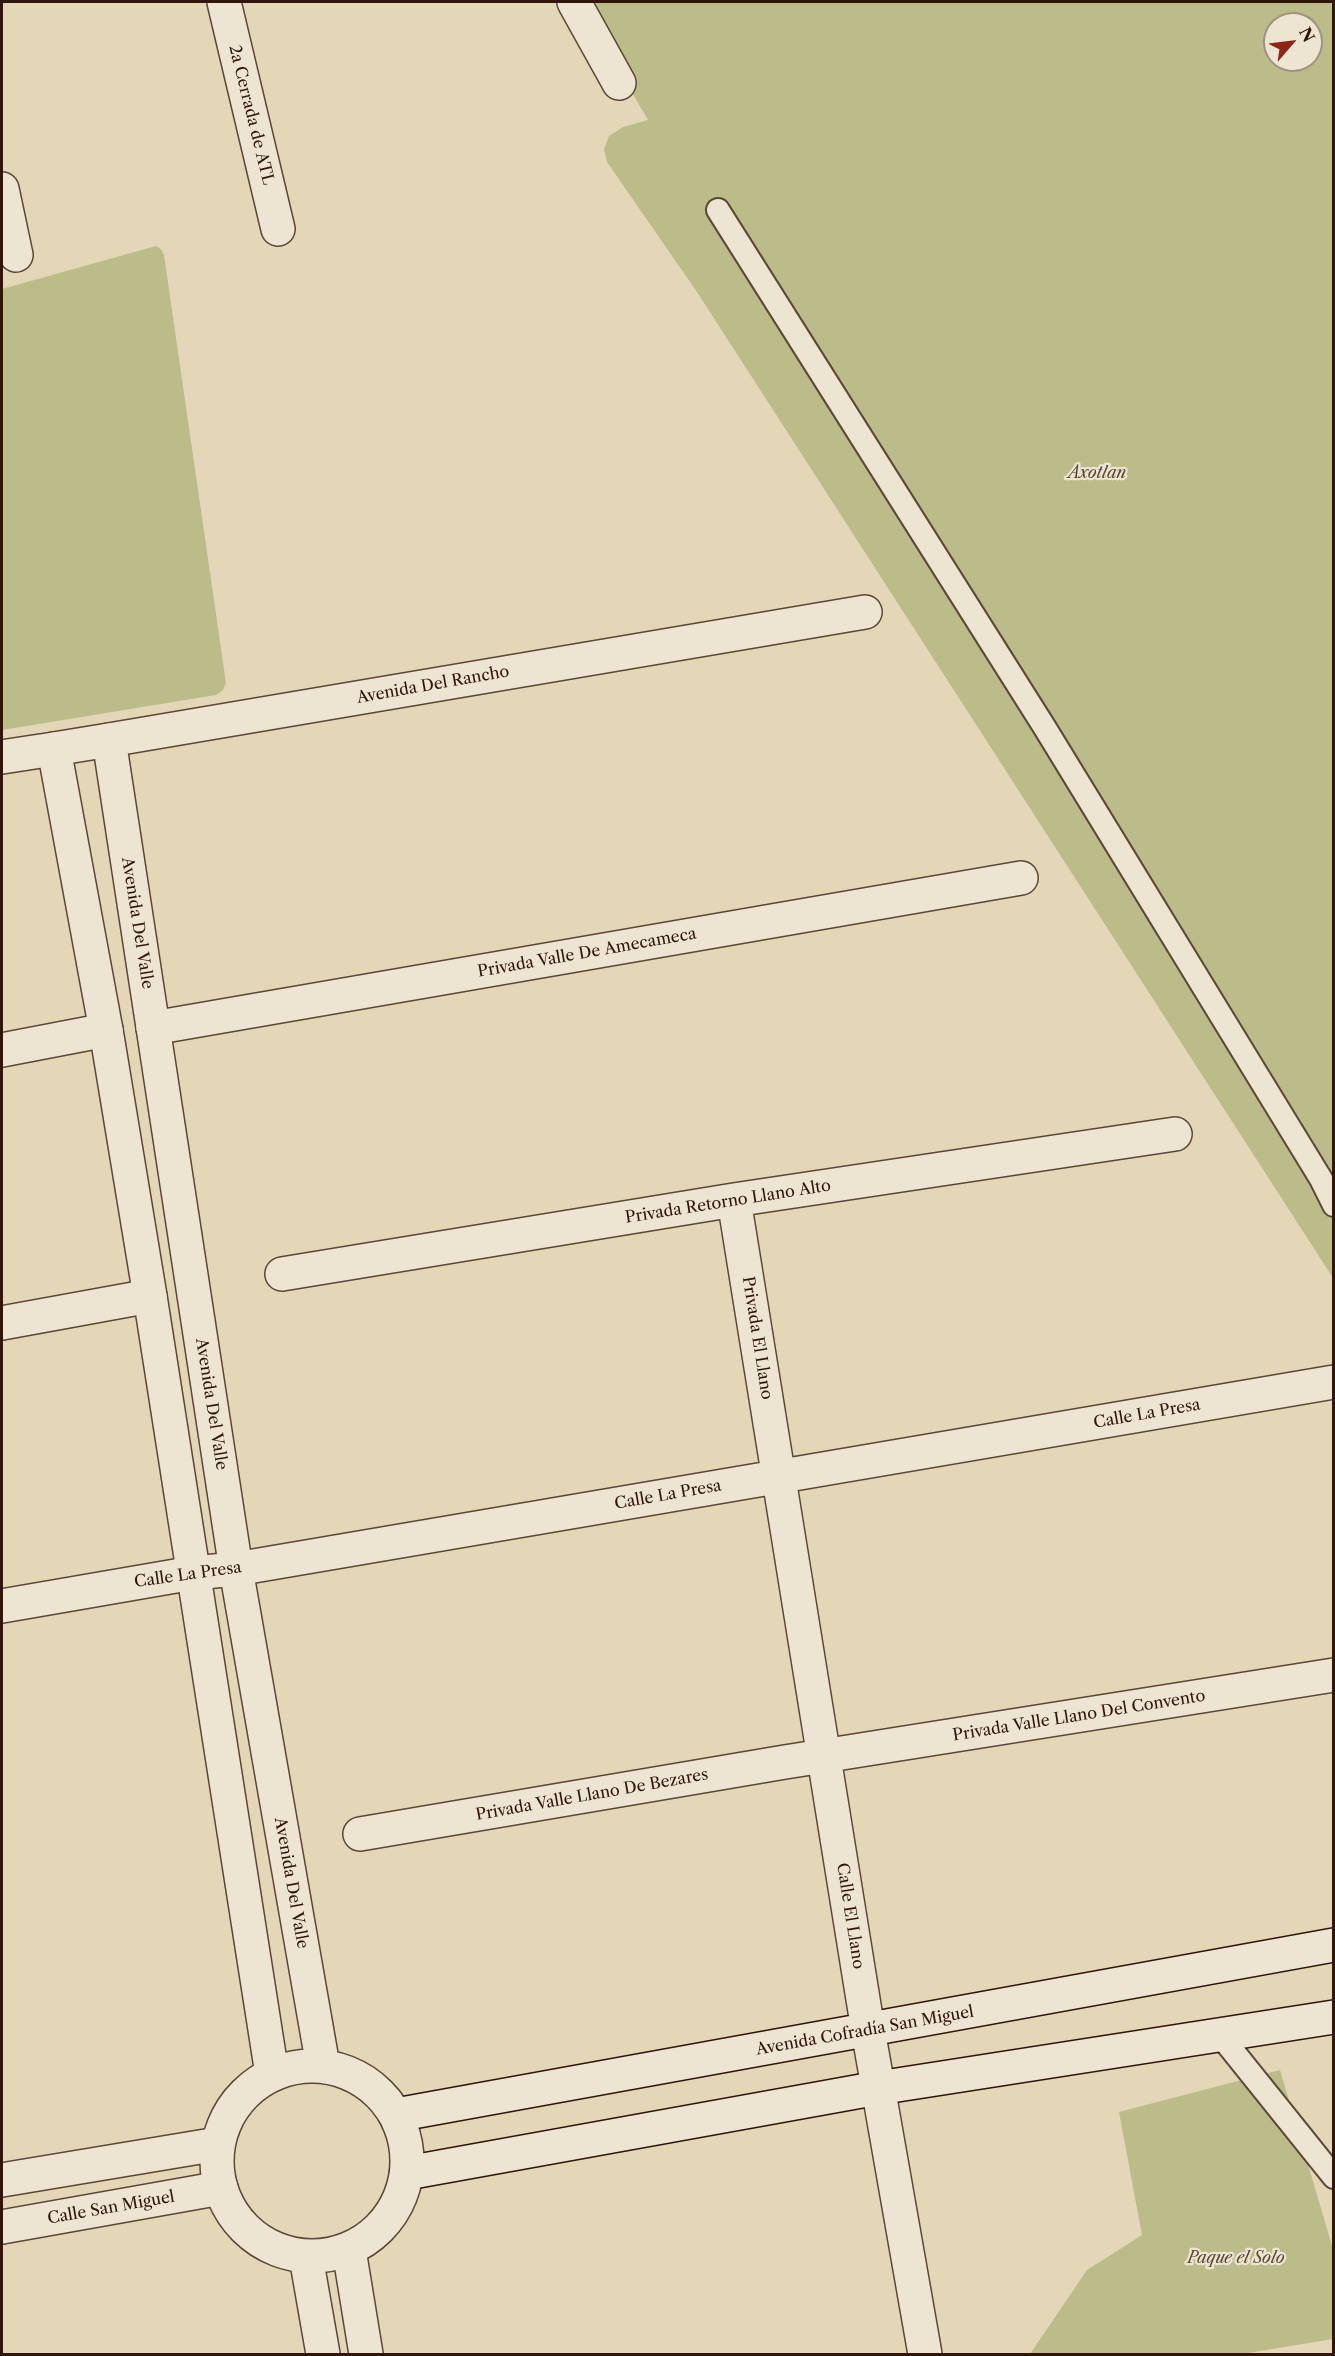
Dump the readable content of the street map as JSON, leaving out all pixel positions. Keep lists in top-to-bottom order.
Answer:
{
  "streets": {
    "street": [
      "2a Cerrada de ATL",
      "Avenida Del Rancho",
      "Avenida Del Valle",
      "Privada Valle De Amecameca",
      "Privada Retorno Llano Alto",
      "Privada El Llano",
      "Calle La Presa",
      "Privada Valle Llano Del Convento",
      "Privada Valle Llano De Bezares",
      "Calle El Llano",
      "Avenida Cofradía San Miguel",
      "Calle San Miguel"
    ]
  },
  "crossings": [
    ["Avenida Del Rancho", "Avenida Del Valle"],
    ["Avenida Del Valle", "Privada Valle De Amecameca"],
    ["Avenida Del Valle", "Calle La Presa"],
    ["Avenida Del Valle", "Avenida Cofradía San Miguel"],
    ["Avenida Del Valle", "Calle San Miguel"],
    ["Privada Retorno Llano Alto", "Privada El Llano"],
    ["Privada El Llano", "Calle La Presa"],
    ["Privada El Llano", "Calle El Llano"],
    ["Calle La Presa", "Calle El Llano"],
    ["Privada Valle Llano Del Convento", "Privada Valle Llano De Bezares"],
    ["Privada Valle Llano Del Convento", "Calle El Llano"],
    ["Privada Valle Llano De Bezares", "Calle El Llano"],
    ["Calle El Llano", "Avenida Cofradía San Miguel"],
    ["Avenida Cofradía San Miguel", "Calle San Miguel"]
  ],
  "parks": ["Axotlan", "Paque el Solo"],
  "north": "top right"
}
